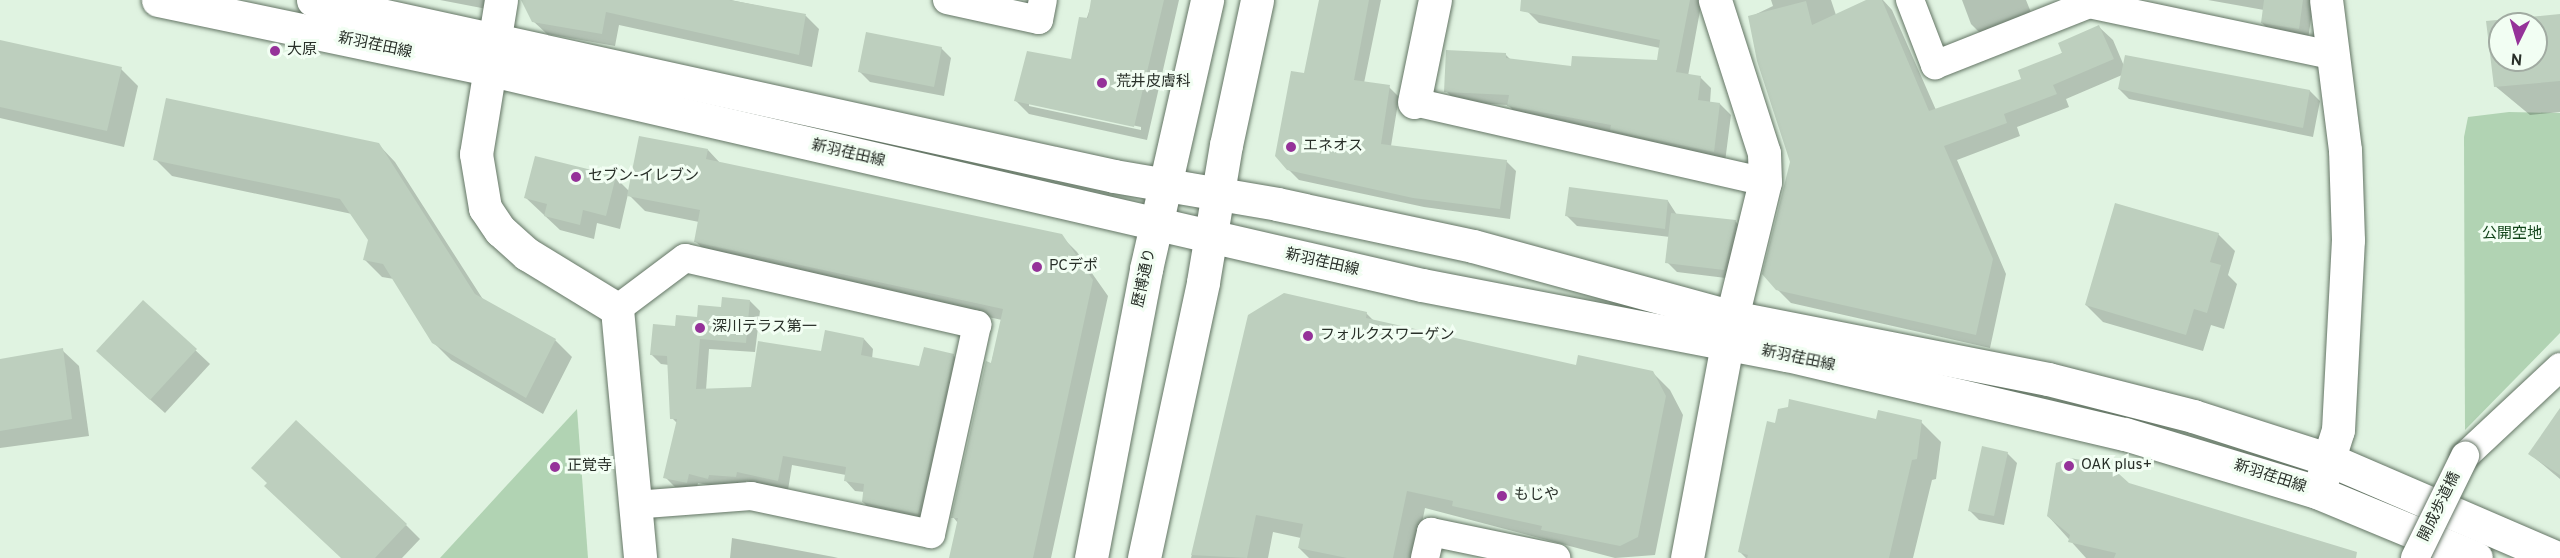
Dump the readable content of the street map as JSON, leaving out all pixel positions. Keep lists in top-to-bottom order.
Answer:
{
  "streets": {
    "street": ["新羽荏田線", "歴博通り", "開成歩道橋"]
  },
  "crossings": [
    ["新羽荏田線", "歴博通り"]
  ],
  "parks": ["公開空地"],
  "places": [
    "大原",
    "荒井皮膚科",
    "エネオス",
    "セブン-イレブン",
    "PCデポ",
    "深川テラス第一",
    "フォルクスワーゲン",
    "OAK plus+",
    "正覚寺",
    "もじや"
  ],
  "north": "bottom"
}
